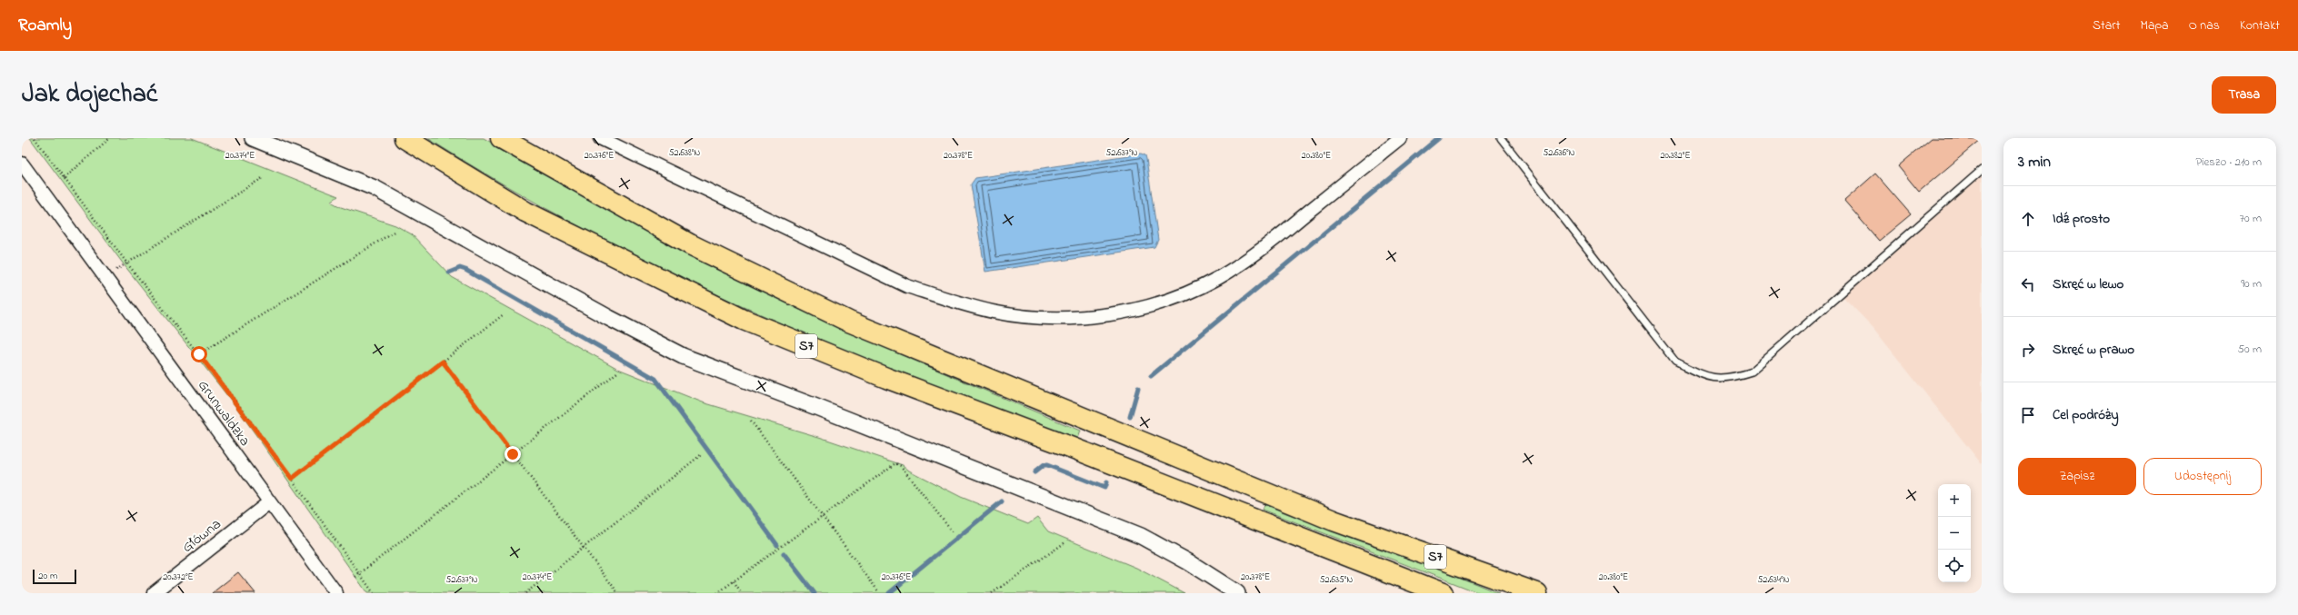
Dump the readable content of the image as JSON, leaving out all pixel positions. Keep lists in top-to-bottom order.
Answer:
{
  "streets": {
    "highway": ["S7"],
    "street": ["Grunwaldzka", "Główna"]
  },
  "crossings": [
    ["Grunwaldzka", "Główna"]
  ],
  "scale_bar": "20 m",
  "page": {
    "header": "Roamly",
    "nav": [
      "Start",
      "Mapa",
      "O nas",
      "Kontakt"
    ],
    "title": "Jak dojechać",
    "buttons": [
      "Trasa",
      ["Zapisz", "Udostępnij"]
    ],
    "heading": ["3 min", "Pieszo · 210 m"],
    "list": [
      ["Idź prosto", "70 m"],
      ["Skręć w lewo", "90 m"],
      ["Skręć w prawo", "50 m"],
      "Cel podróży"
    ],
    "map_buttons": ["+", "−"],
    "scale": "20 m"
  },
  "coordinates": [
    "52.638°N",
    "52.637°N",
    "52.636°N",
    "20.374°E",
    "20.376°E",
    "20.378°E",
    "20.380°E",
    "20.382°E",
    "20.372°E",
    "52.635°N",
    "52.634°N"
  ]
}
